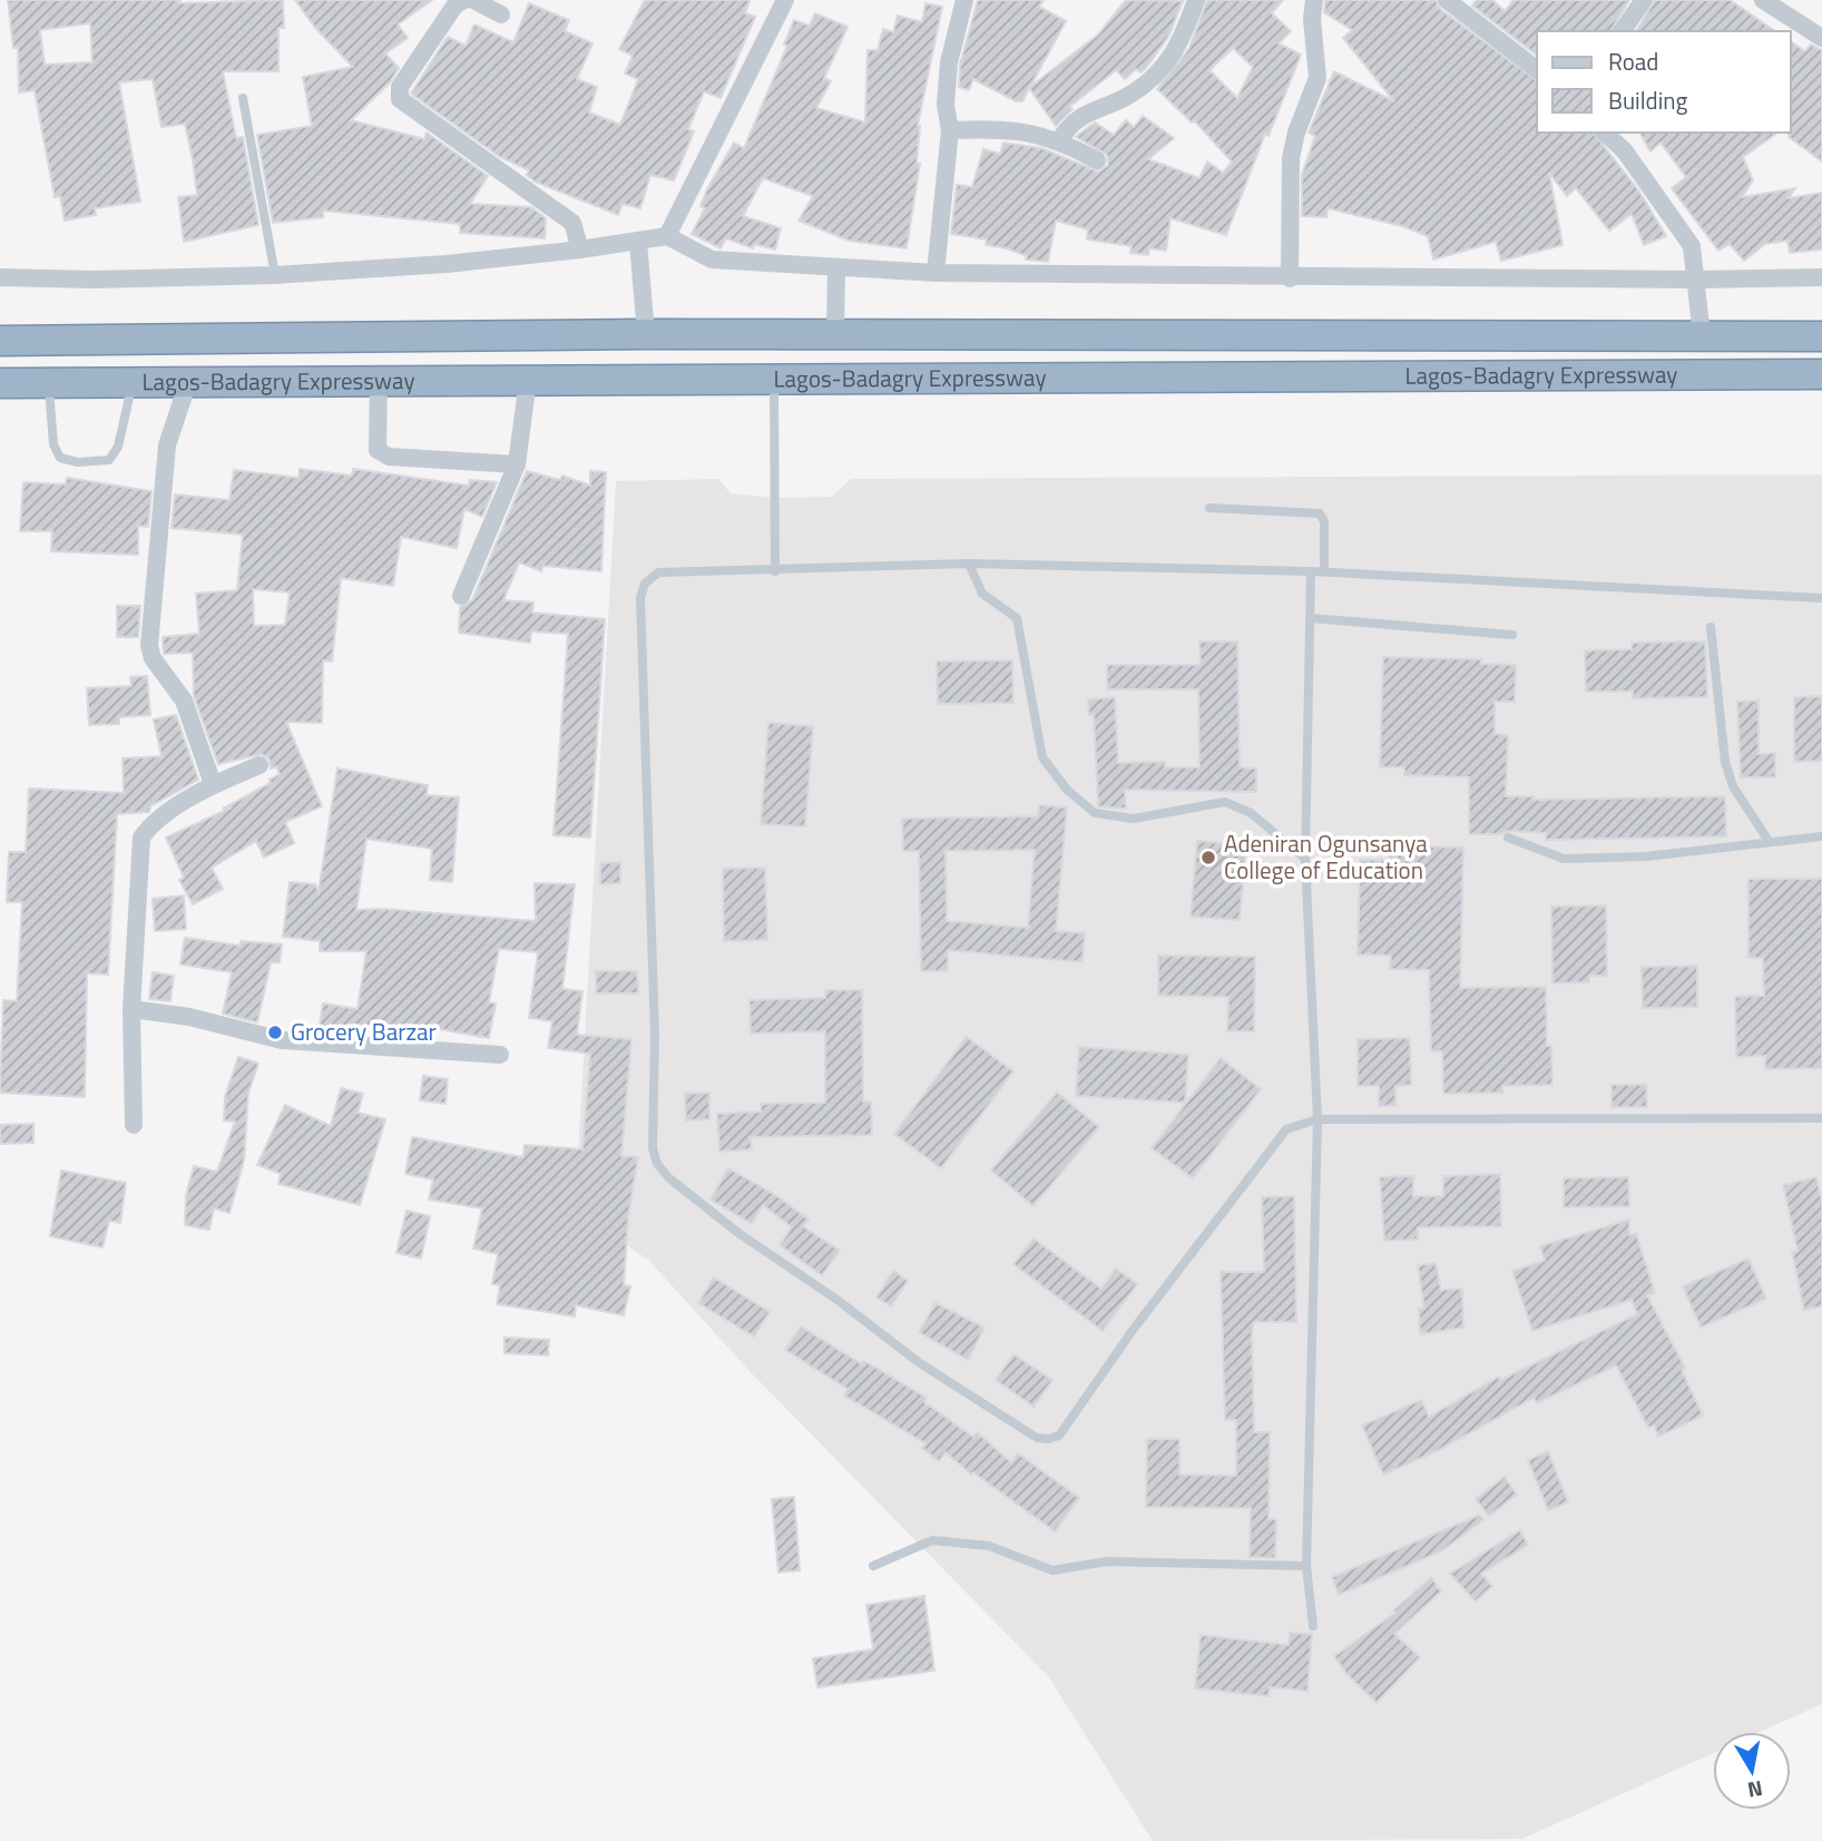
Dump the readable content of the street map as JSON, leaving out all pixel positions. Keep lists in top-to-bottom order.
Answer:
{
  "streets": {
    "highway": ["Lagos-Badagry Expressway"]
  },
  "places": ["Adeniran Ogunsanya College of Education", "Grocery Barzar"],
  "legend": ["Road", "Building"],
  "north": "bottom"
}
